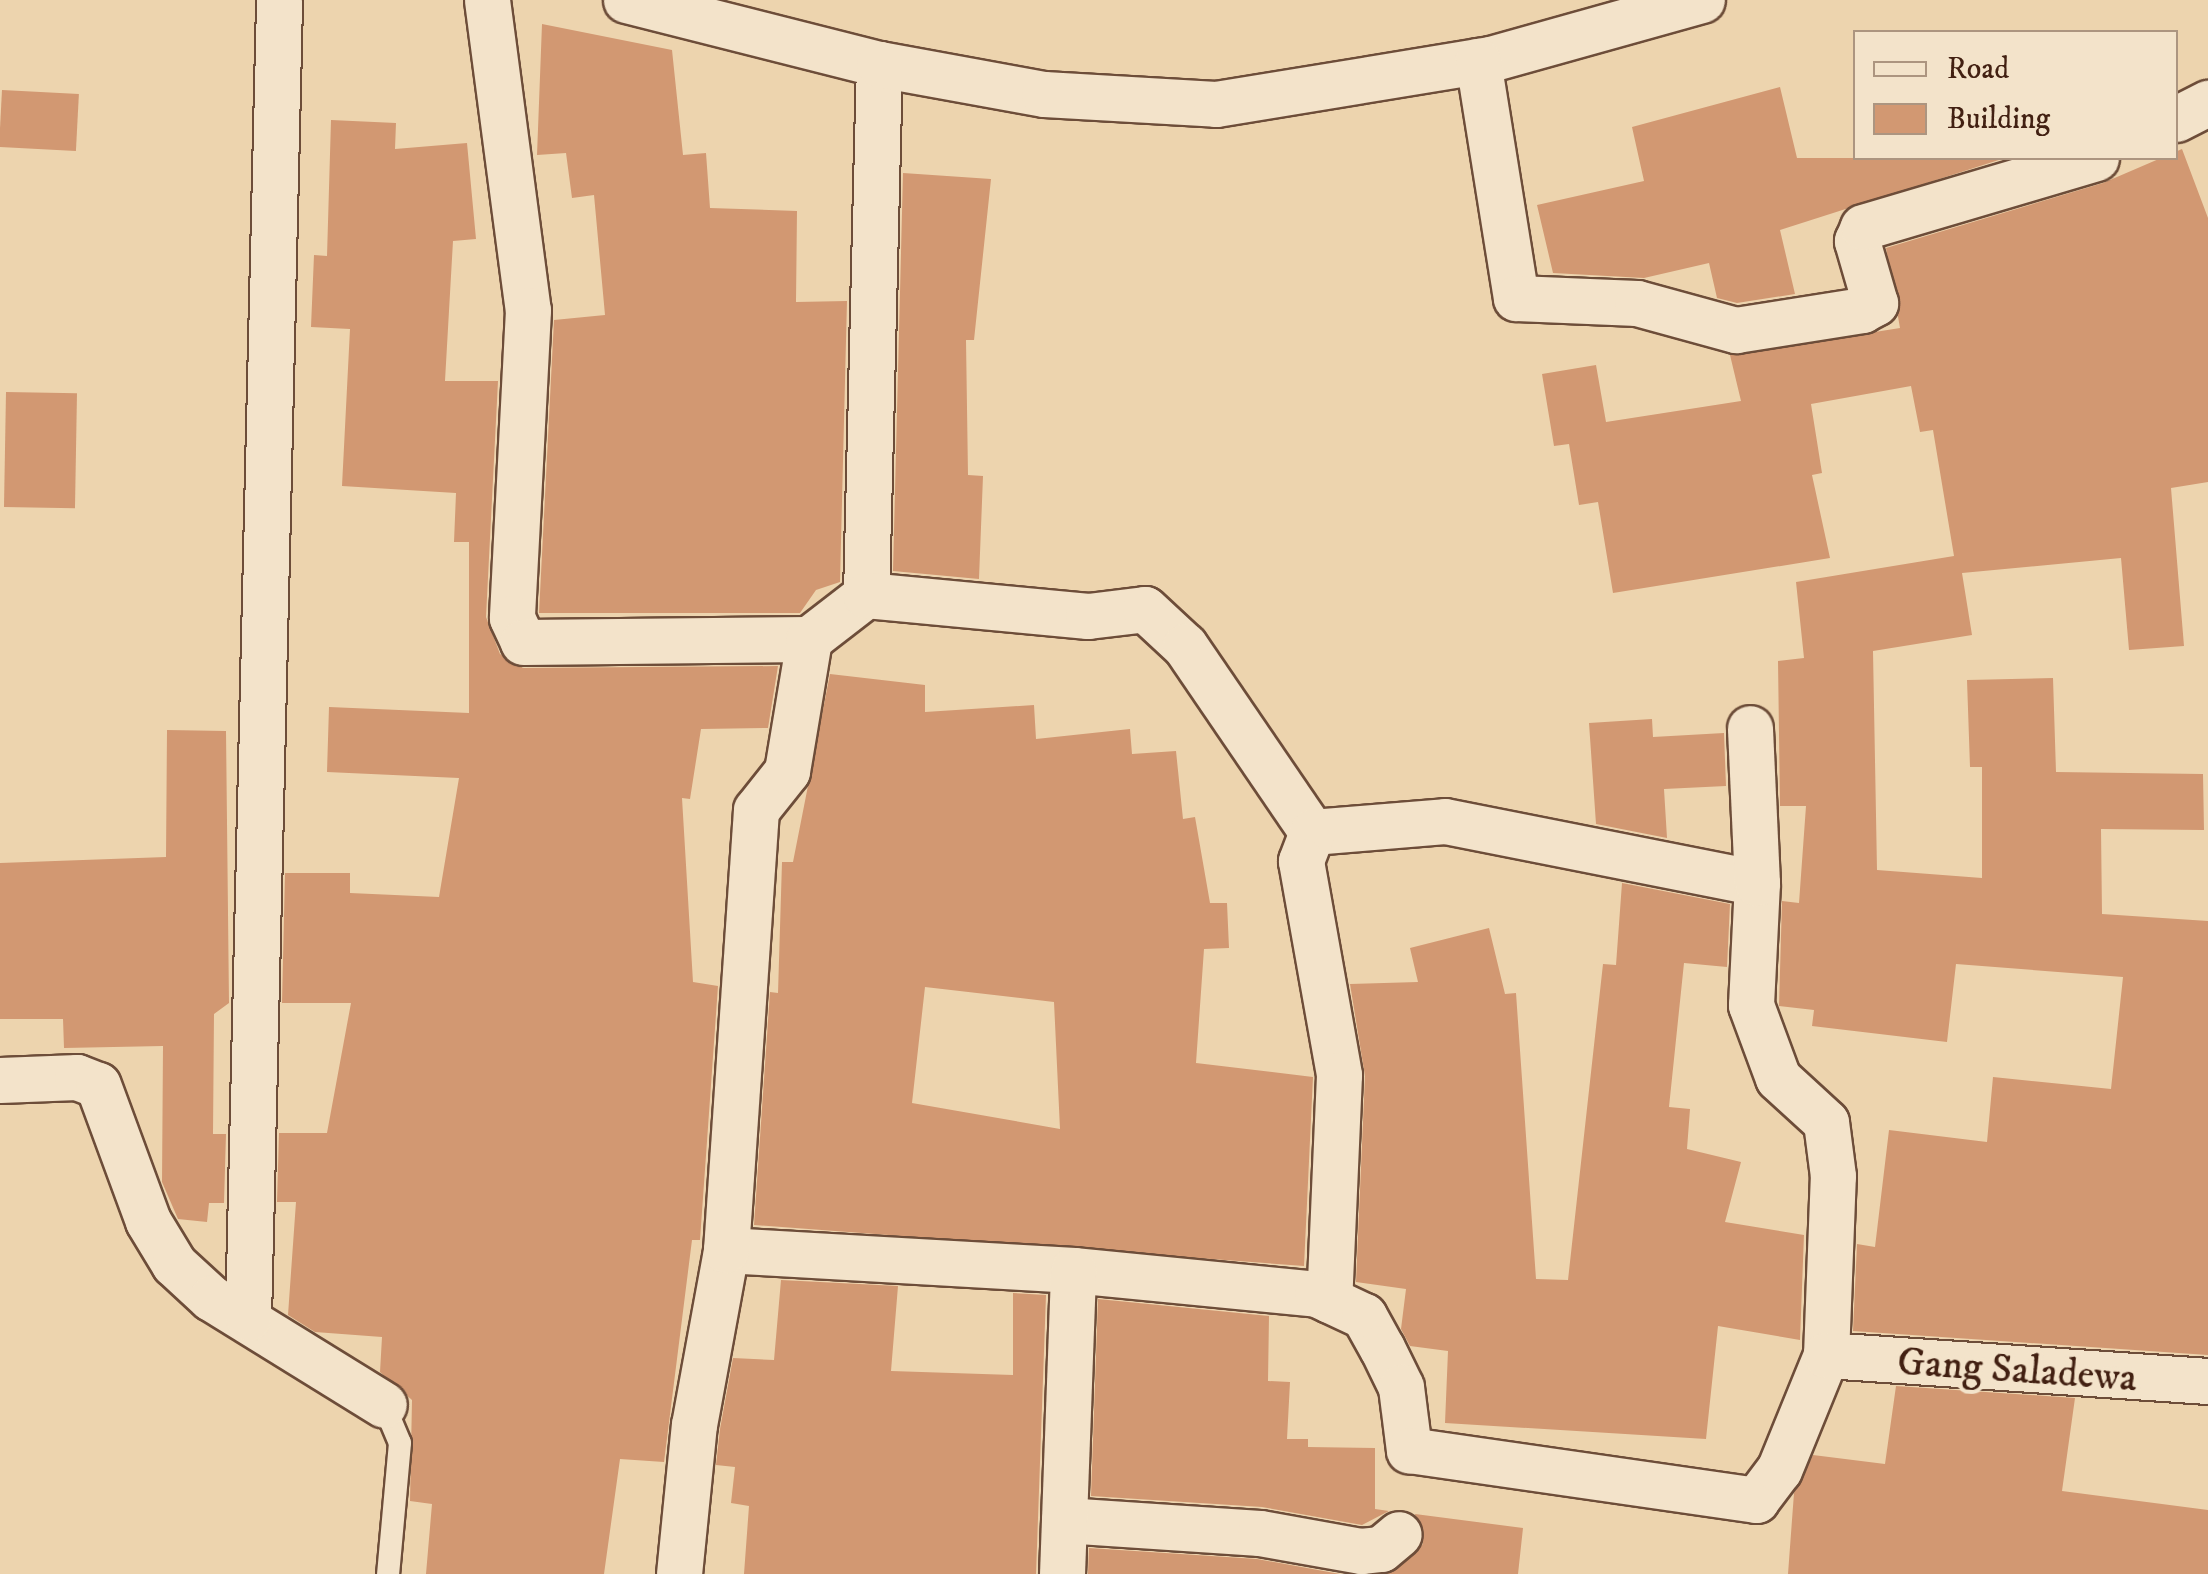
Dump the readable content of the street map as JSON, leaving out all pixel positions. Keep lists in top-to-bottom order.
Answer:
{
  "streets": {
    "street": ["Gang Saladewa"]
  },
  "legend": ["Road", "Building"]
}
